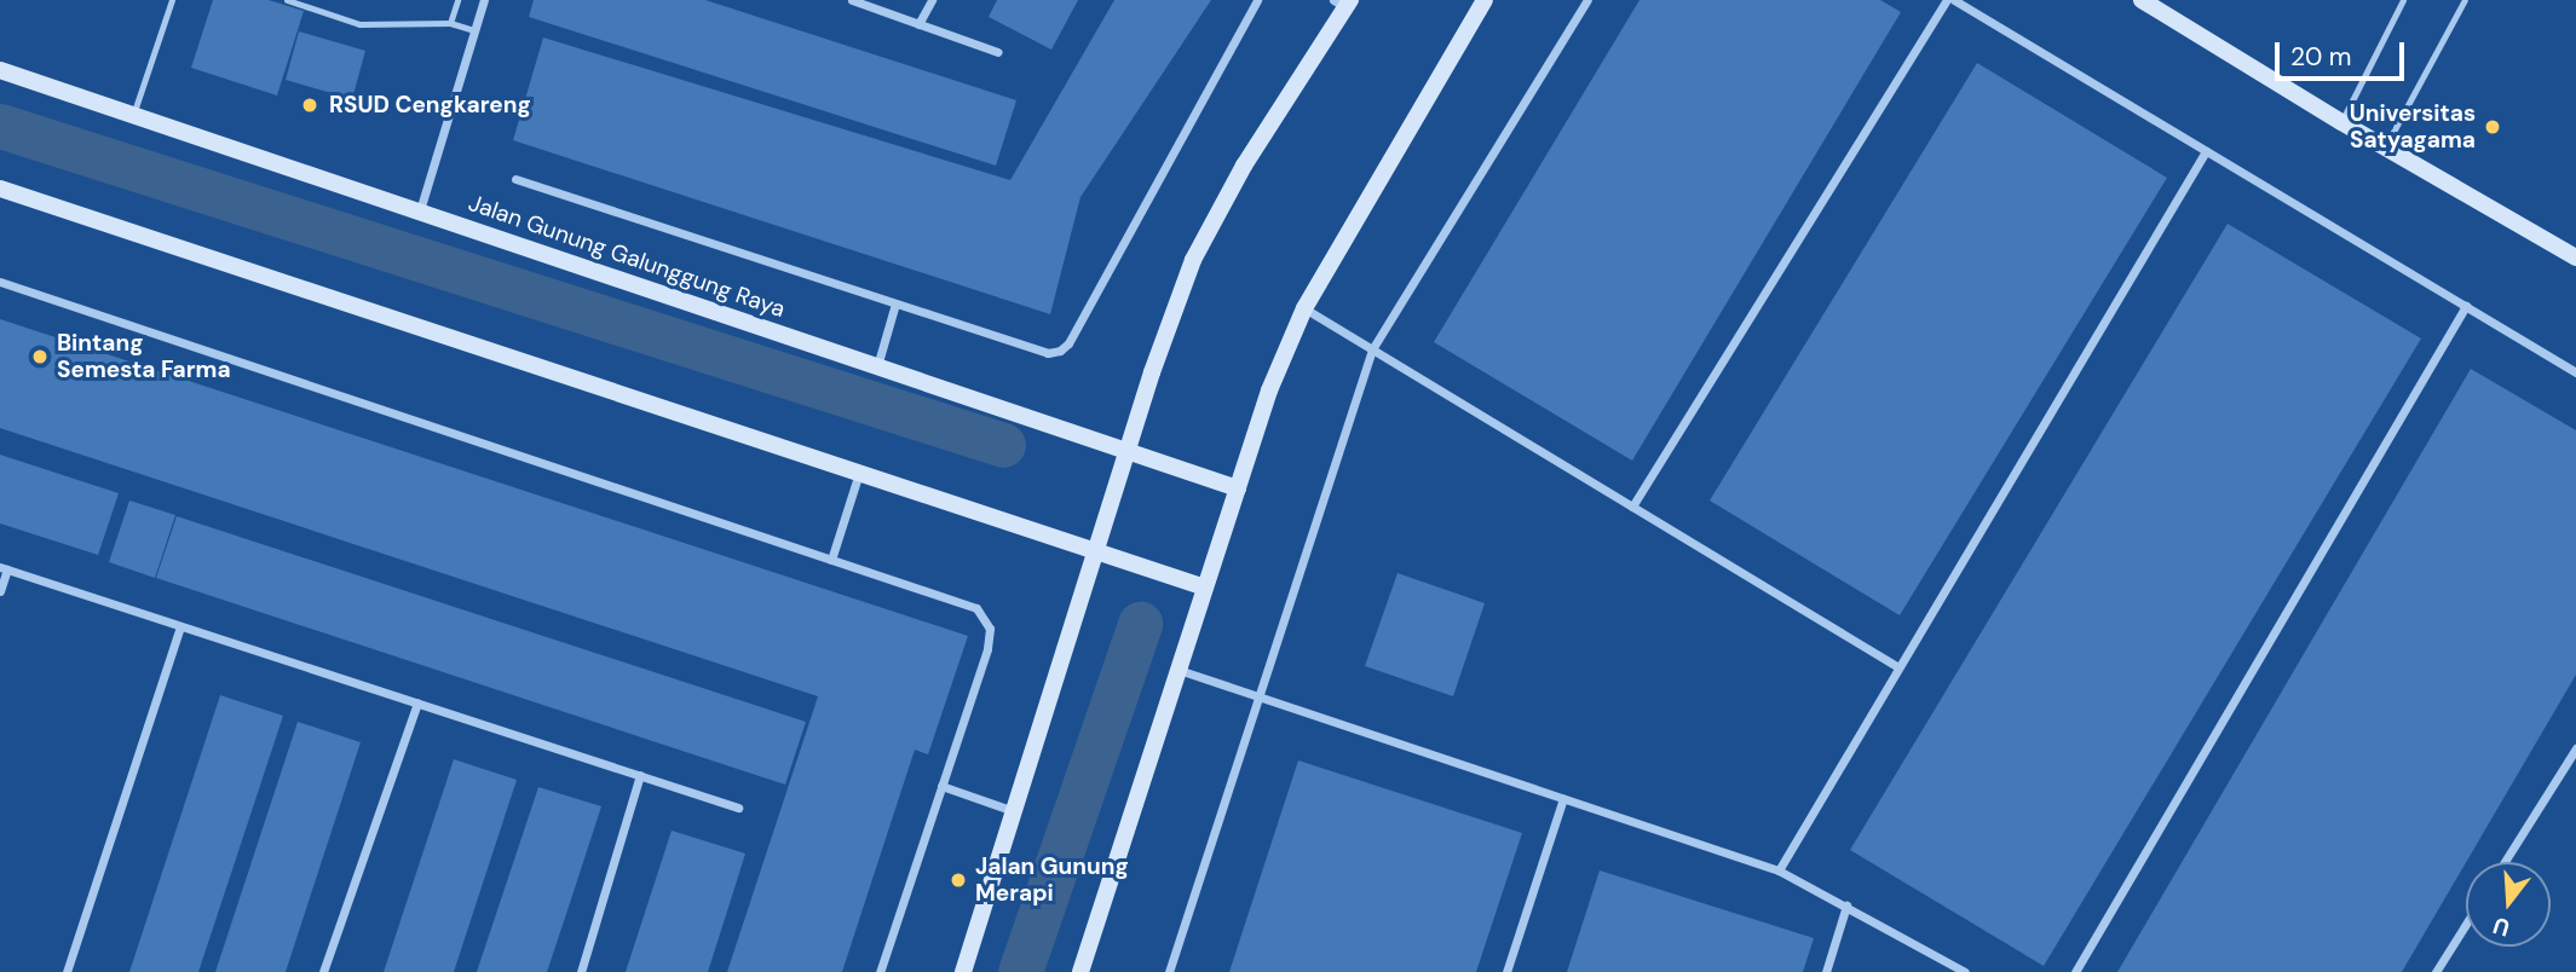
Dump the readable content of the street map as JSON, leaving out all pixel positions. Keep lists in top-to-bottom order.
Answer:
{
  "streets": {
    "street": ["Jalan Gunung Galunggung Raya"]
  },
  "places": [
    "RSUD Cengkareng",
    "Universitas Satyagama",
    "Bintang Semesta Farma",
    "Jalan Gunung Merapi"
  ],
  "scale_bar": "20 m",
  "north": "bottom"
}
